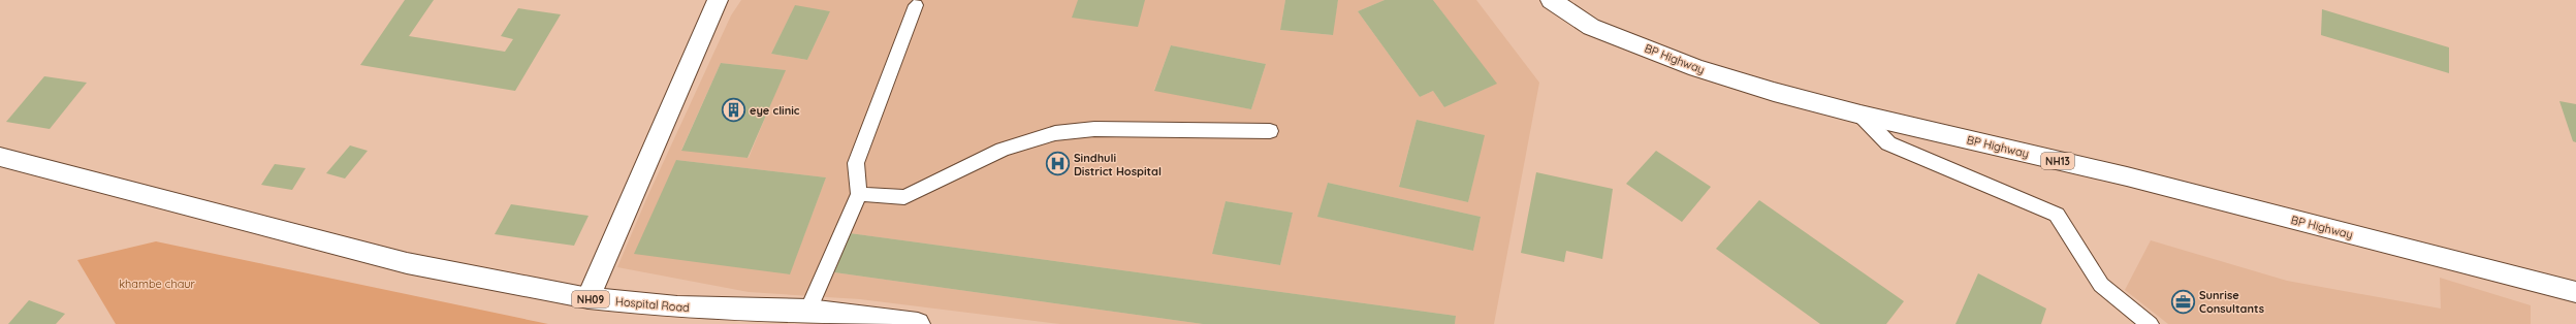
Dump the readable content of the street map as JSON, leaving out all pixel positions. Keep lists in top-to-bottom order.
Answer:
{
  "streets": {
    "main road": [
      "BP Highway",
      "NH13",
      "NH09",
      "Hospital Road"
    ]
  },
  "crossings": [
    ["NH09", "Hospital Road"]
  ],
  "parks": ["khambe chaur"],
  "places": {
    "building": ["eye clinic"],
    "hospital": ["Sindhuli District Hospital"],
    "office": ["Sunrise Consultants"]
  }
}
